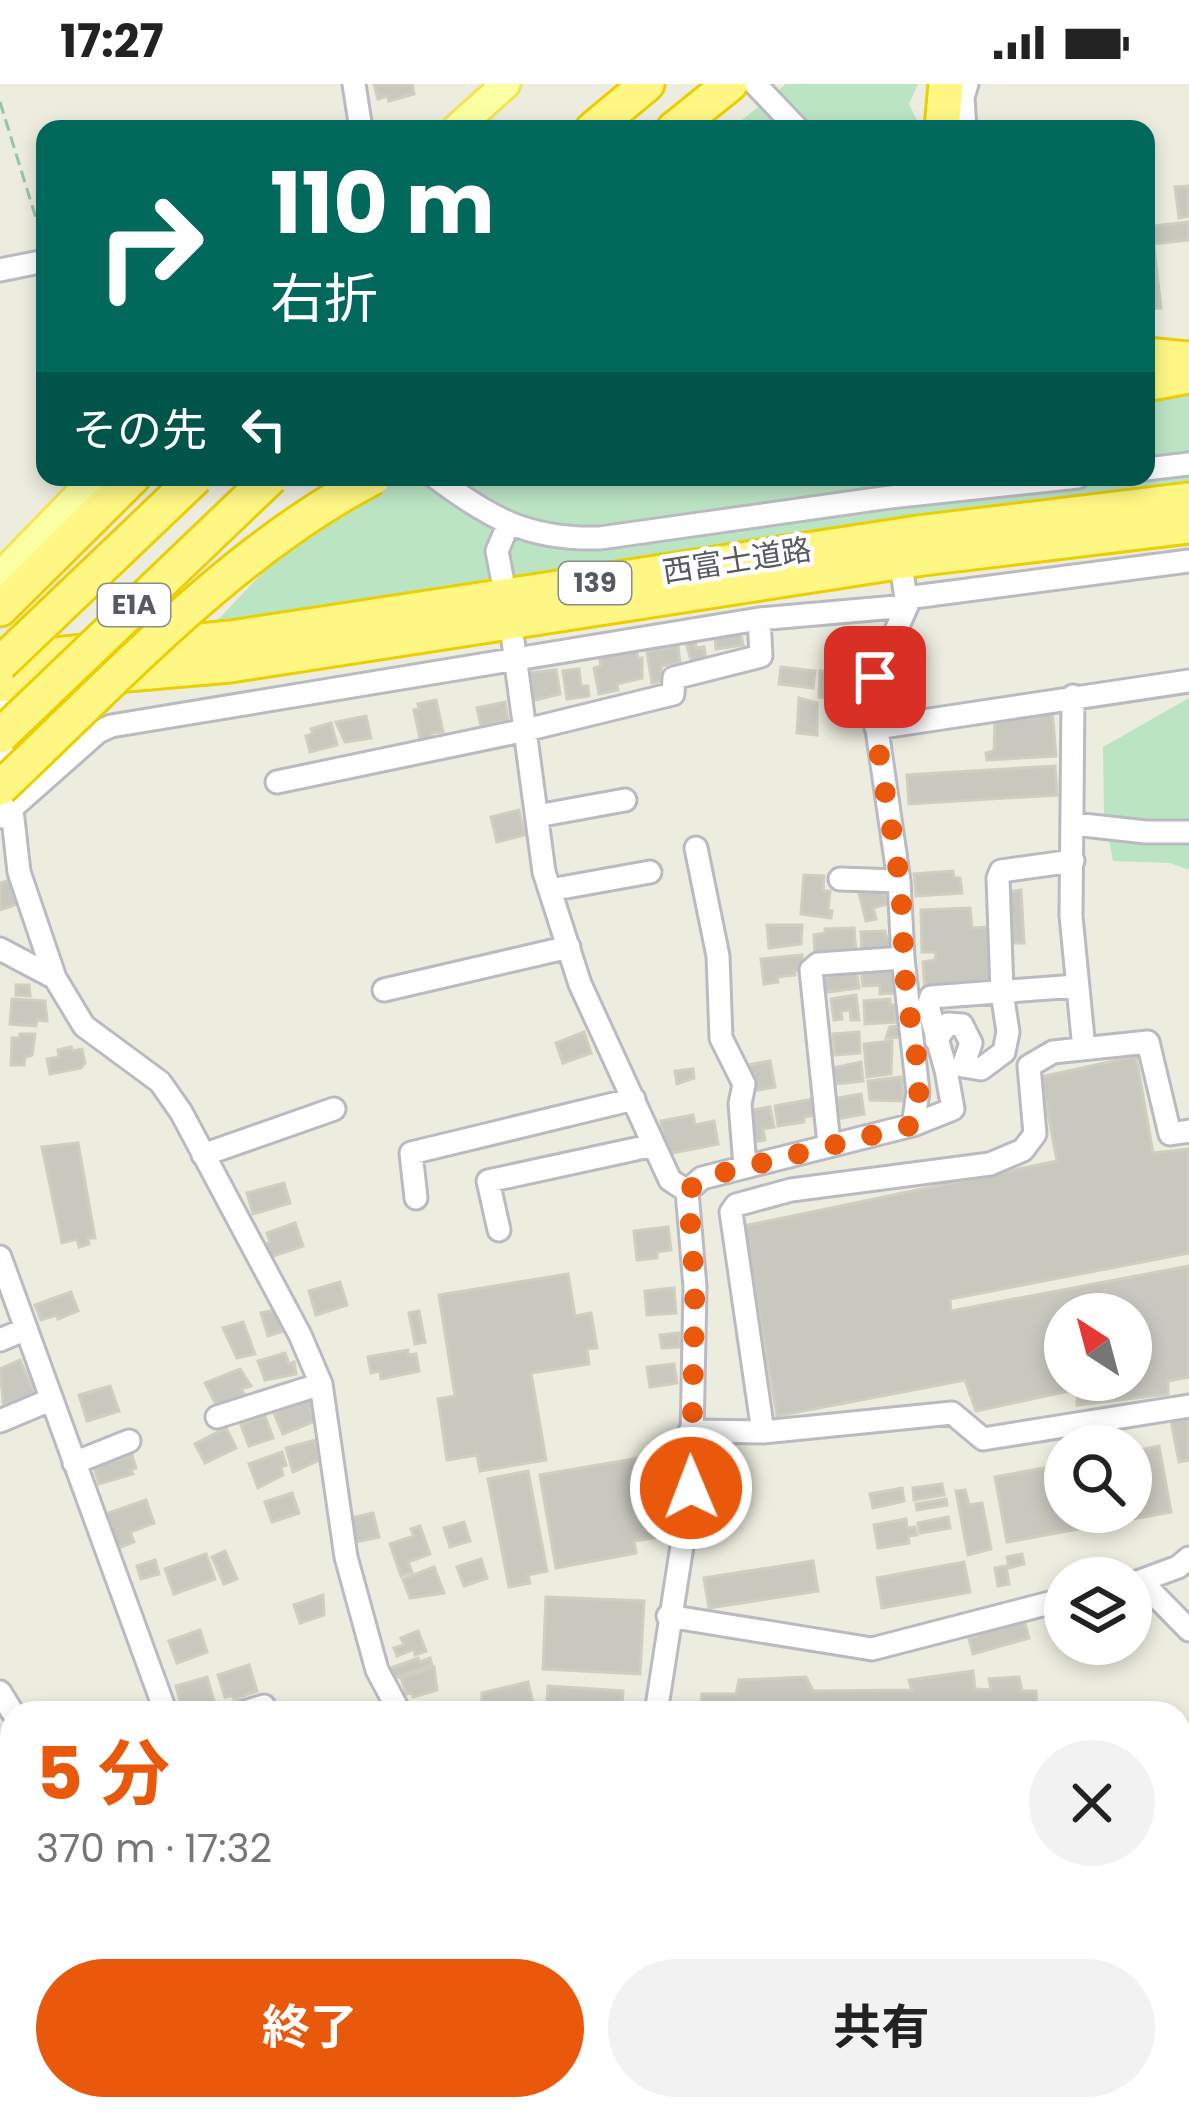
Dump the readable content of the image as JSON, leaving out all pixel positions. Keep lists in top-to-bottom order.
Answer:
{
  "streets": {
    "highway": ["西富士道路", "139", "E1A"]
  },
  "crossings": [
    ["西富士道路", "E1A"]
  ],
  "north": "top left",
  "page": {
    "status": "17:27",
    "turn": ["110 m", "右折"],
    "then": "その先",
    "heading": ["5 分", "370 m · 17:32"],
    "buttons": ["終了", "共有"]
  }
}
